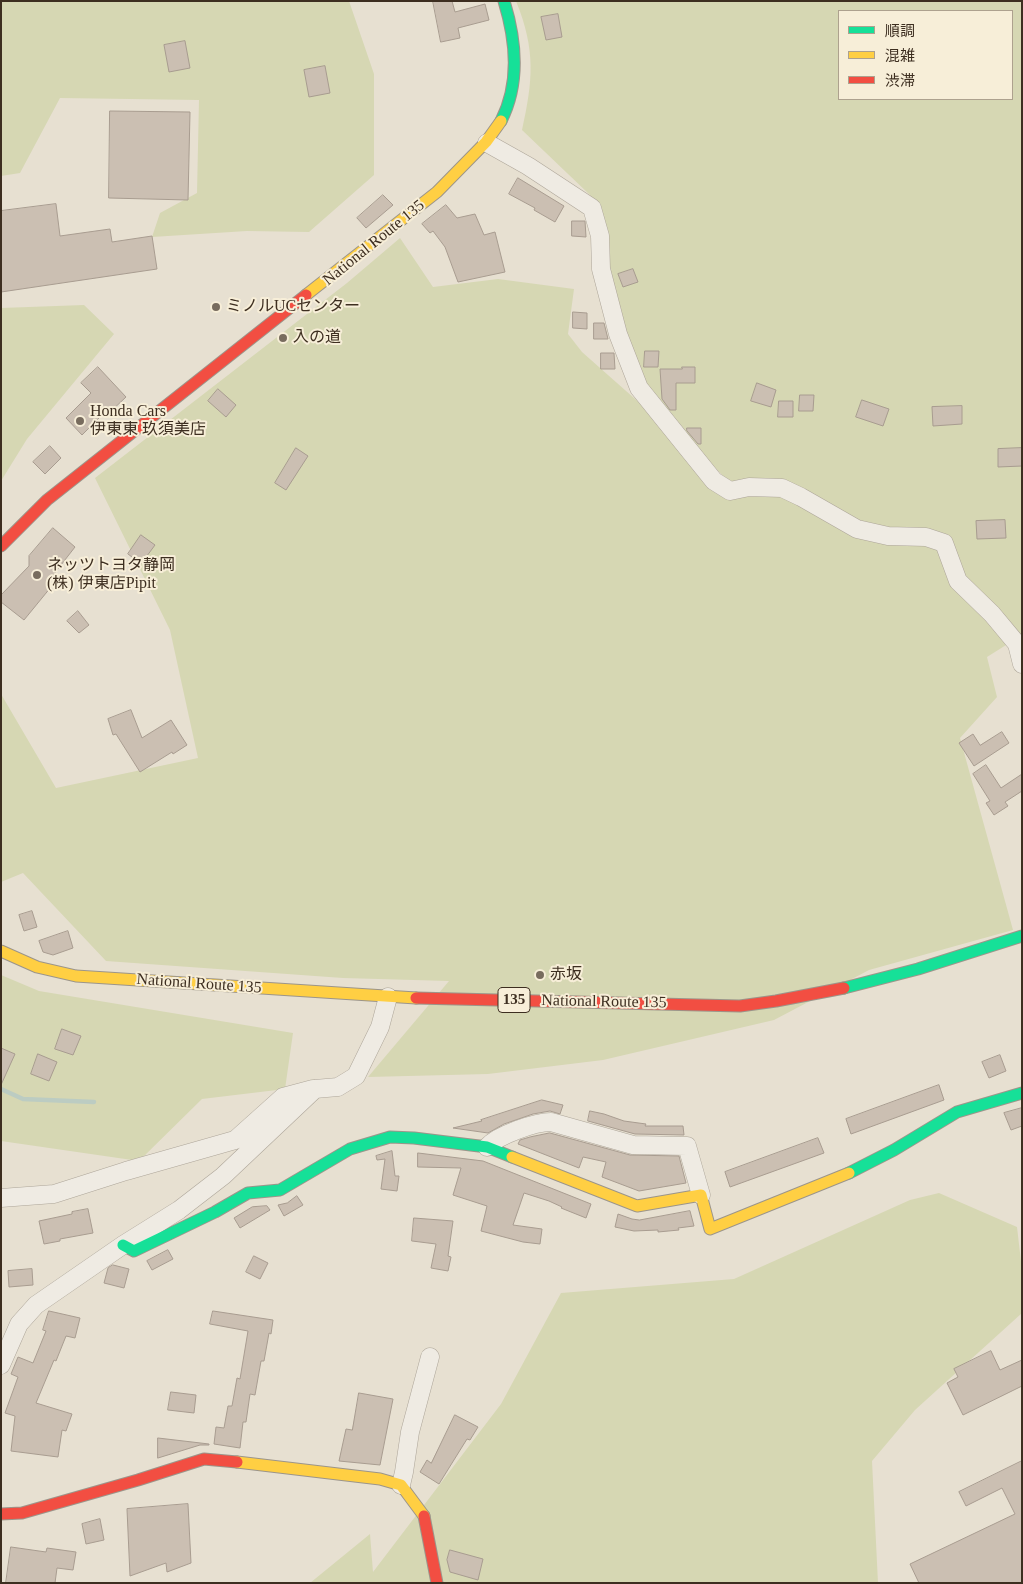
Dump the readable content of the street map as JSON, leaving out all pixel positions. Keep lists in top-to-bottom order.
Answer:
{
  "streets": {
    "main road": ["National Route 135", "135"]
  },
  "places": [
    "ミノルUCセンター",
    "入の道",
    "Honda Cars 伊東東 玖須美店",
    "ネッツトヨタ静岡 (株) 伊東店Pipit",
    "赤坂"
  ],
  "legend": ["順調", "混雑", "渋滞"]
}
